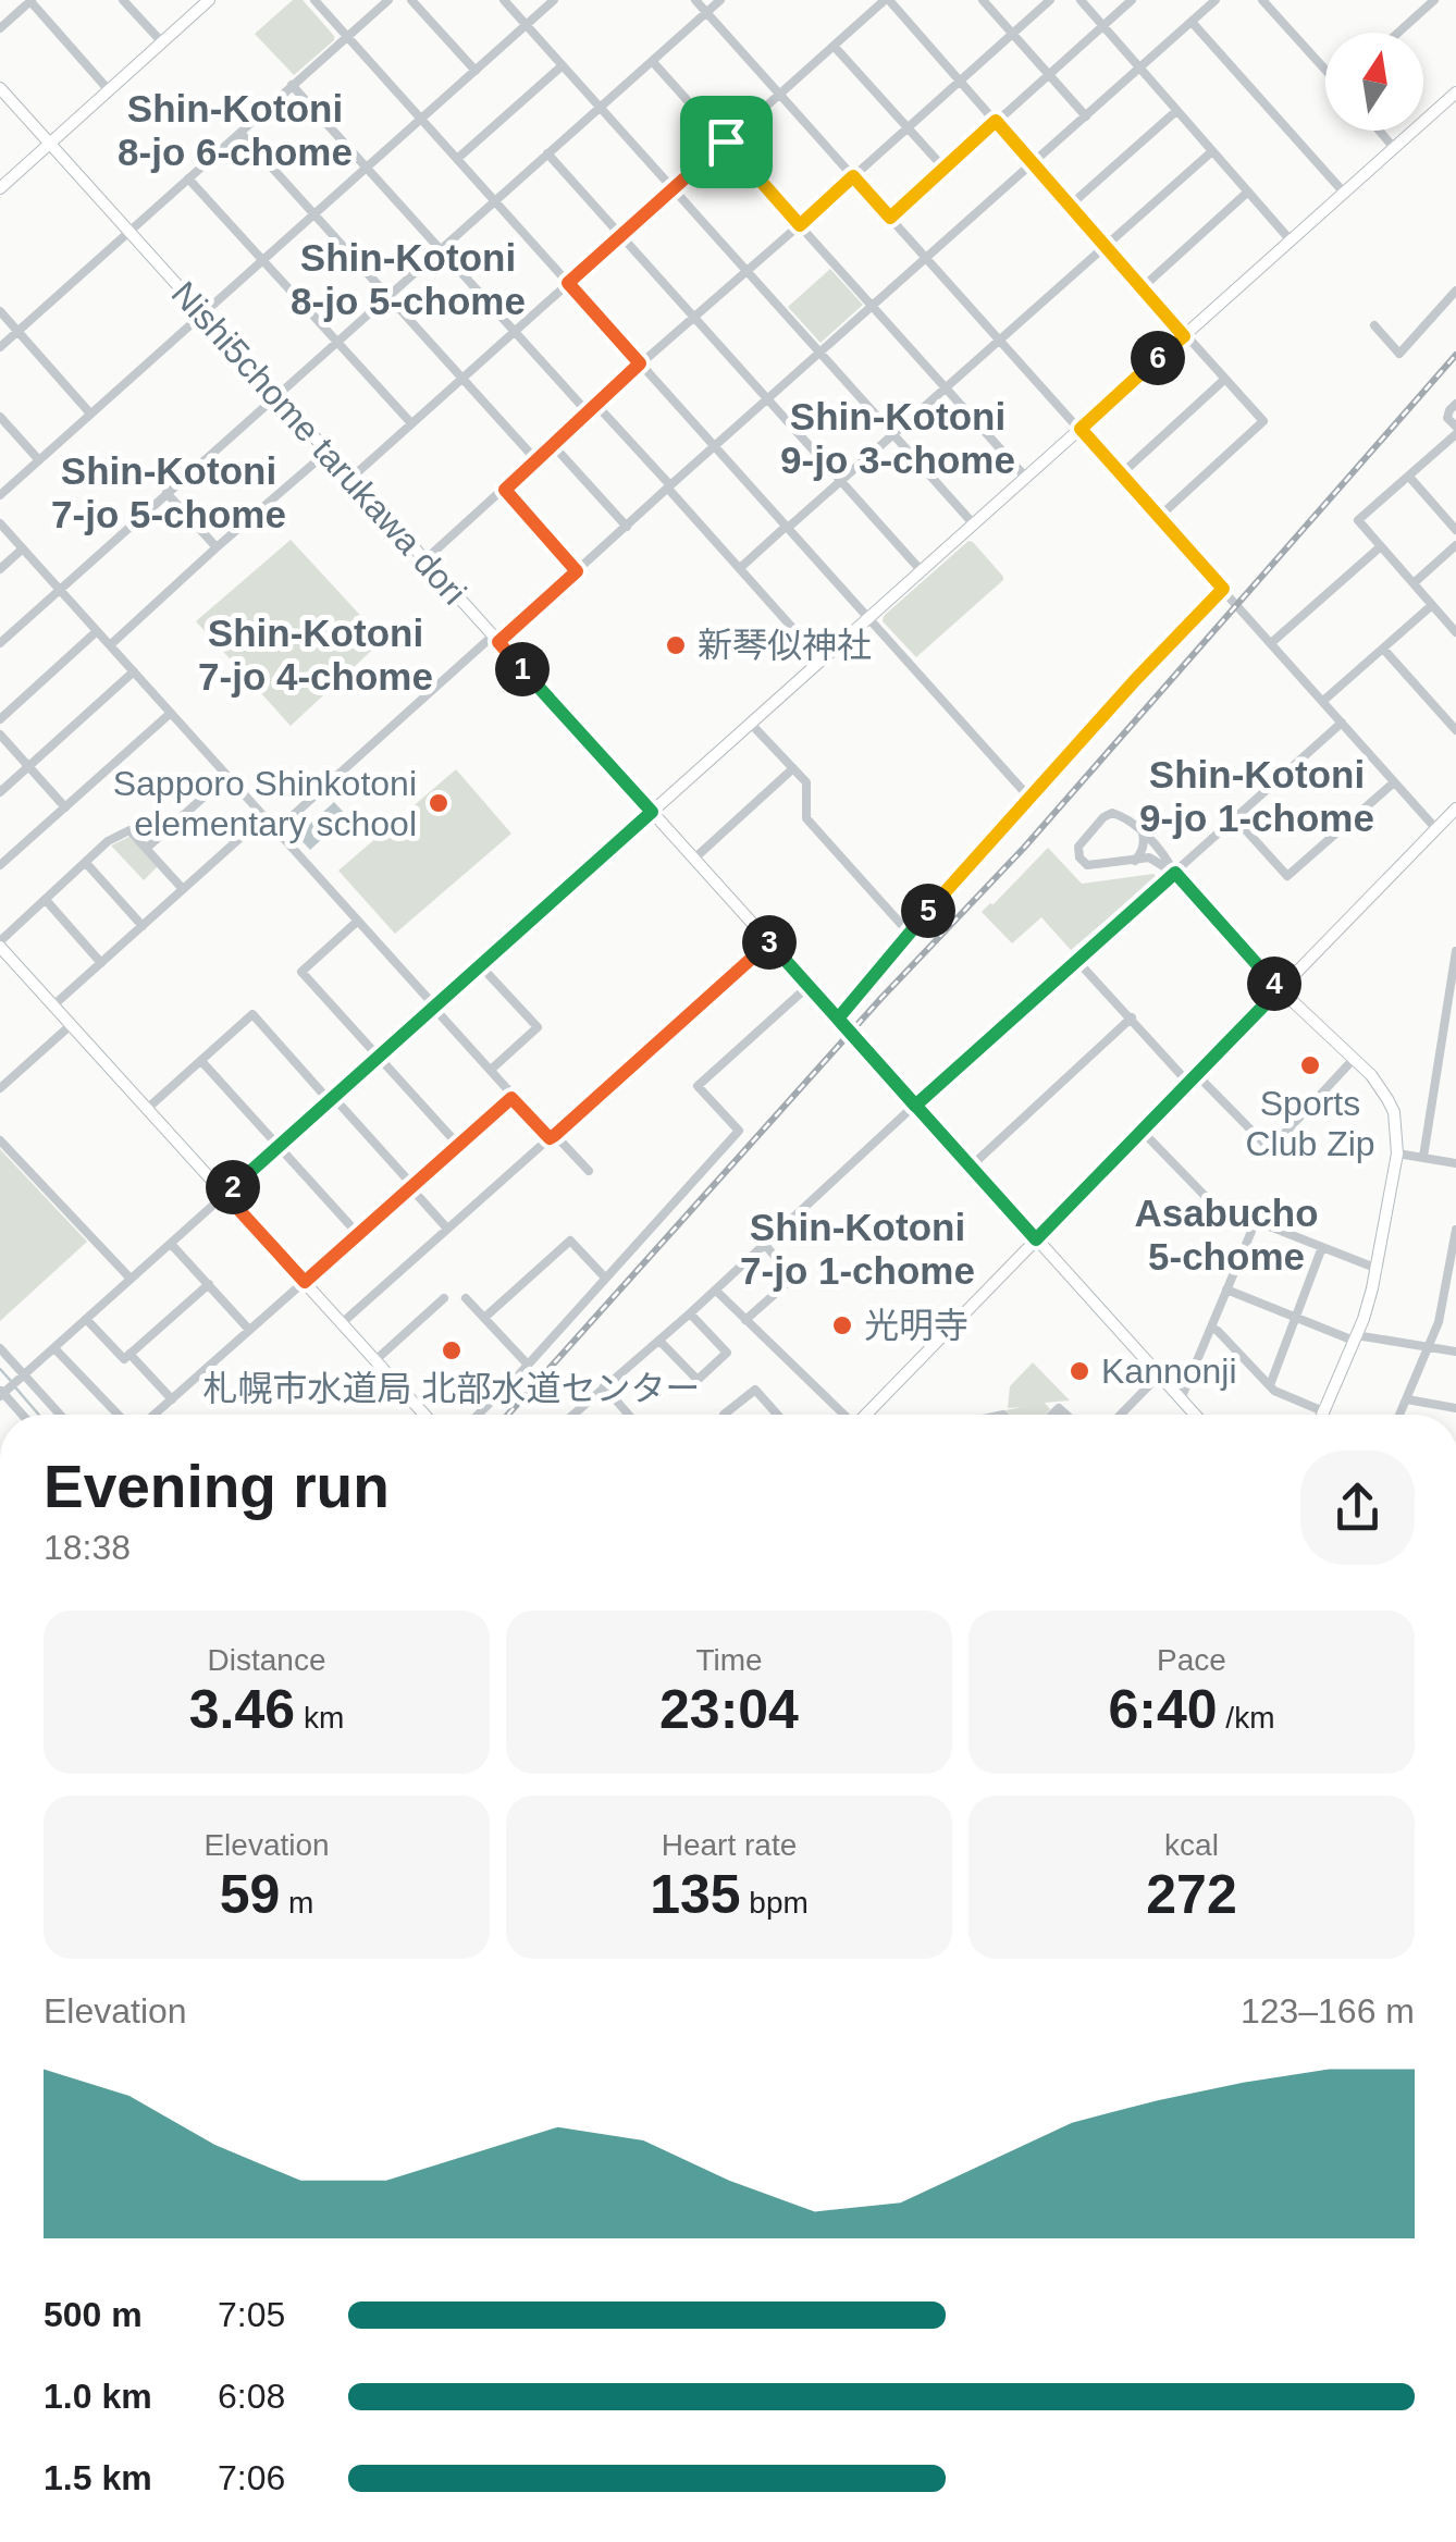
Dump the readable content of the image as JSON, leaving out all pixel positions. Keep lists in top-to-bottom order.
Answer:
{
  "streets": {
    "street": ["Nishi5chome tarukawa dori"]
  },
  "districts": [
    "Shin-Kotoni 8-jo 6-chome",
    "Shin-Kotoni 8-jo 5-chome",
    "Shin-Kotoni 9-jo 3-chome",
    "Shin-Kotoni 7-jo 5-chome",
    "Shin-Kotoni 7-jo 4-chome",
    "Shin-Kotoni 9-jo 1-chome",
    "Asabucho 5-chome",
    "Shin-Kotoni 7-jo 1-chome"
  ],
  "places": [
    "新琴似神社",
    "Sapporo Shinkotoni elementary school",
    "Sports Club Zip",
    "光明寺",
    "札幌市水道局 北部水道センター",
    "Kannonji"
  ],
  "north": "top",
  "page": {
    "pins": [
      "6",
      "1",
      "5",
      "3",
      "4",
      "2"
    ],
    "heading": ["Evening run", "18:38"],
    "stats": [
      ["Distance", "3.46 km"],
      ["Time", "23:04"],
      ["Pace", "6:40 /km"],
      ["Elevation", "59 m"],
      ["Heart rate", "135 bpm"],
      ["kcal", "272"]
    ],
    "chart": ["Elevation", "123–166 m"],
    "list": [
      {
        "name": "500 m",
        "note": "7:05"
      },
      {
        "name": "1.0 km",
        "note": "6:08"
      },
      {
        "name": "1.5 km",
        "note": "7:06"
      }
    ]
  }
}
